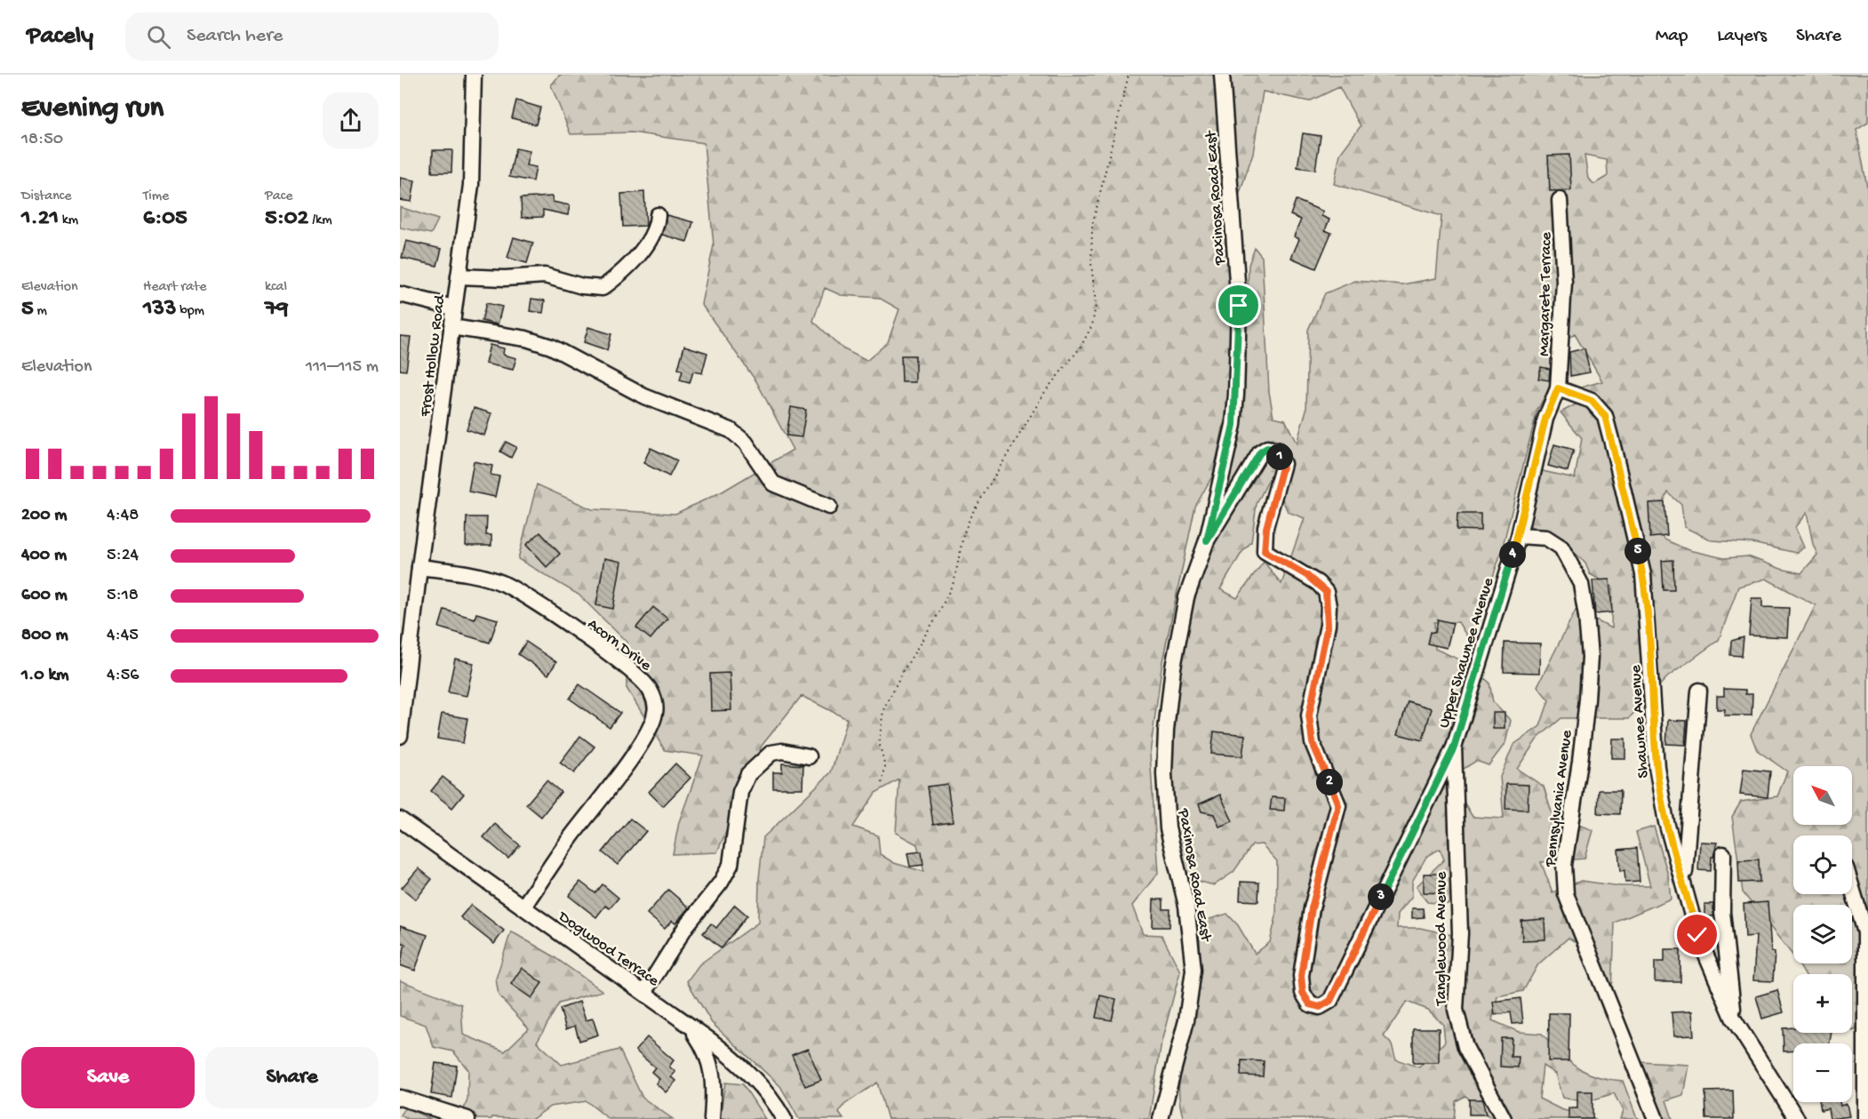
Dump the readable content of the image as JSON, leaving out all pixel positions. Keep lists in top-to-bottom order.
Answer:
{
  "streets": {
    "street": [
      "Paxinosa Road East",
      "Margarete Terrace",
      "Frost Hollow Road",
      "Acorn Drive",
      "Upper Shawnee Avenue",
      "Shawnee Avenue",
      "Pennsylvania Avenue",
      "Tanglewood Avenue",
      "Dogwood Terrace"
    ]
  },
  "crossings": [
    ["Paxinosa Road East", "Upper Shawnee Avenue"],
    ["Margarete Terrace", "Upper Shawnee Avenue"],
    ["Margarete Terrace", "Shawnee Avenue"],
    ["Frost Hollow Road", "Acorn Drive"],
    ["Acorn Drive", "Dogwood Terrace"],
    ["Upper Shawnee Avenue", "Shawnee Avenue"],
    ["Upper Shawnee Avenue", "Pennsylvania Avenue"],
    ["Upper Shawnee Avenue", "Tanglewood Avenue"]
  ],
  "north": "top left",
  "page": {
    "header": "Pacely",
    "search": "Search here",
    "nav": ["Map", "Layers", "Share"],
    "heading": ["Evening run", "18:50"],
    "stats": [
      ["Distance", "1.21 km"],
      ["Time", "6:05"],
      ["Pace", "5:02 /km"],
      ["Elevation", "5 m"],
      ["Heart rate", "133 bpm"],
      ["kcal", "79"]
    ],
    "chart": ["Elevation", "111–115 m"],
    "pins": [
      "1",
      "5",
      "4",
      "2",
      "3"
    ],
    "list": [
      {
        "name": "200 m",
        "note": "4:48"
      },
      {
        "name": "400 m",
        "note": "5:24"
      },
      {
        "name": "600 m",
        "note": "5:18"
      },
      {
        "name": "800 m",
        "note": "4:45"
      },
      {
        "name": "1.0 km",
        "note": "4:56"
      }
    ],
    "map_buttons": ["+", "−"],
    "buttons": ["Save", "Share"]
  }
}
